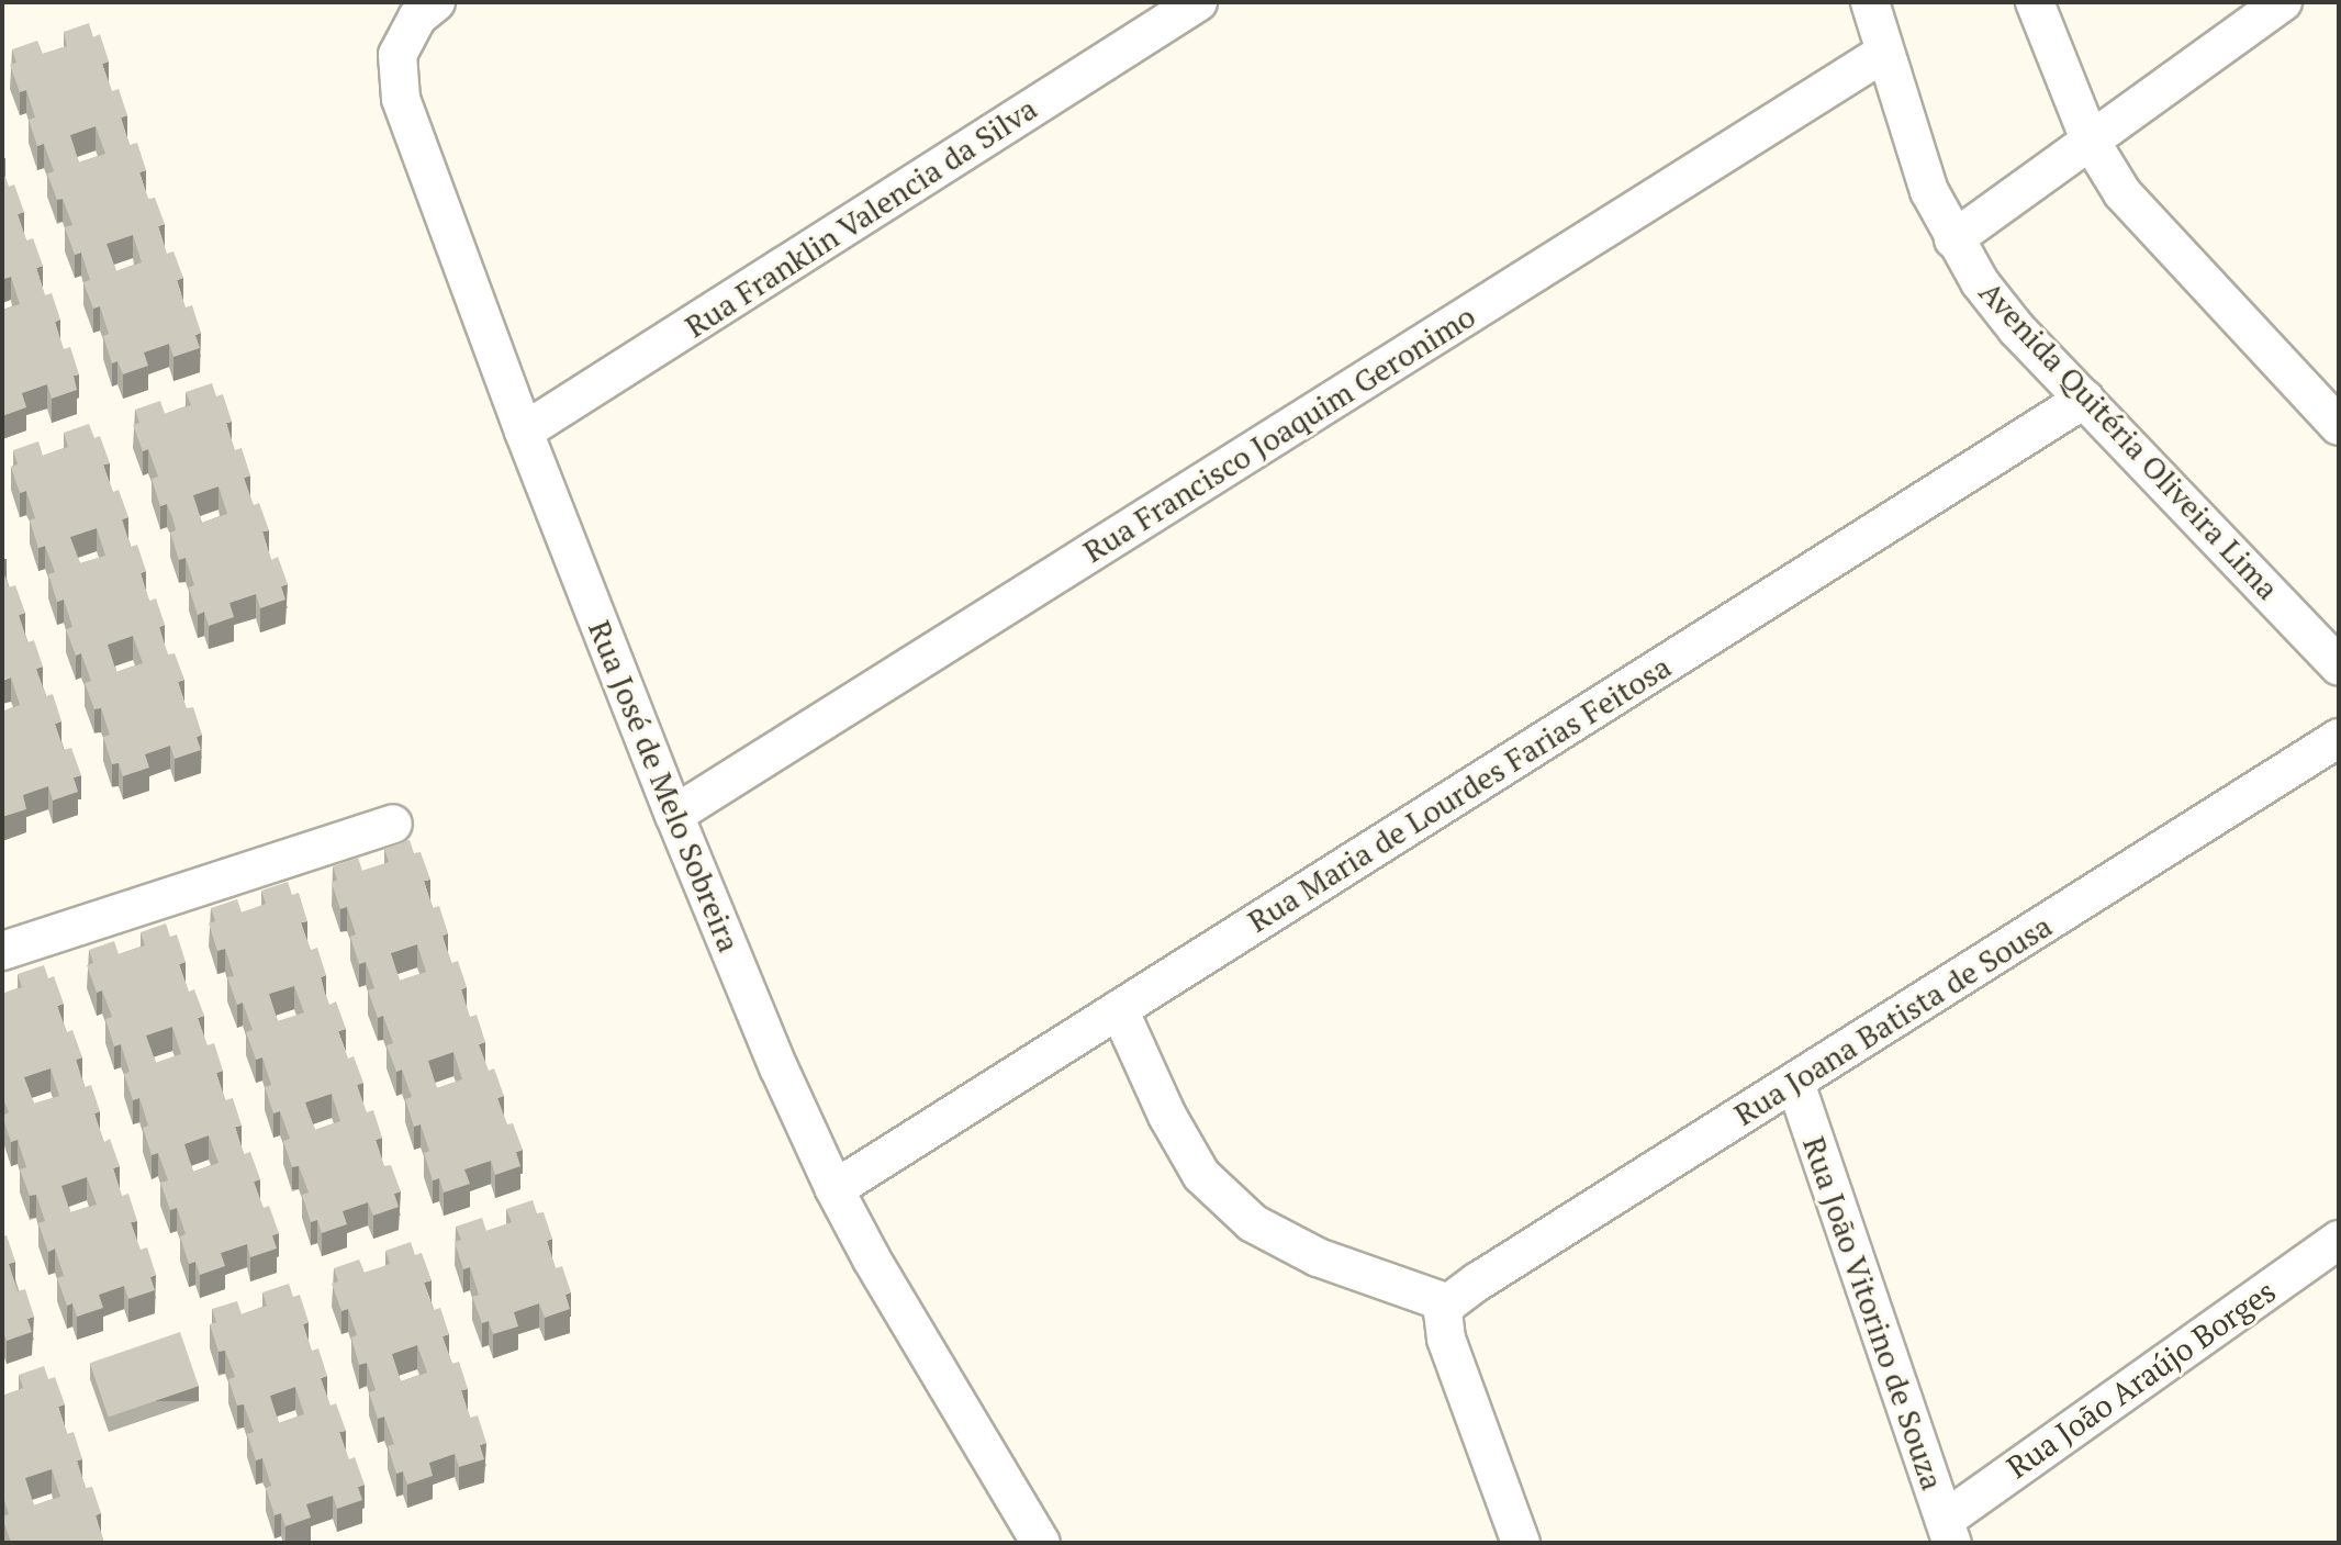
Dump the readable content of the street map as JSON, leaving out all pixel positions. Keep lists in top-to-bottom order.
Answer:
{
  "streets": {
    "street": [
      "Rua Franklin Valencia da Silva",
      "Rua Francisco Joaquim Geronimo",
      "Avenida Quitéria Oliveira Lima",
      "Rua José de Melo Sobreira",
      "Rua Maria de Lourdes Farias Feitosa",
      "Rua Joana Batista de Sousa",
      "Rua João Vitorino de Souza",
      "Rua João Araújo Borges"
    ]
  },
  "crossings": [
    ["Rua Franklin Valencia da Silva", "Rua José de Melo Sobreira"],
    ["Rua Francisco Joaquim Geronimo", "Avenida Quitéria Oliveira Lima"],
    ["Rua Francisco Joaquim Geronimo", "Rua José de Melo Sobreira"],
    ["Avenida Quitéria Oliveira Lima", "Rua Maria de Lourdes Farias Feitosa"],
    ["Rua José de Melo Sobreira", "Rua Maria de Lourdes Farias Feitosa"],
    ["Rua Joana Batista de Sousa", "Rua João Vitorino de Souza"],
    ["Rua João Vitorino de Souza", "Rua João Araújo Borges"]
  ]
}
